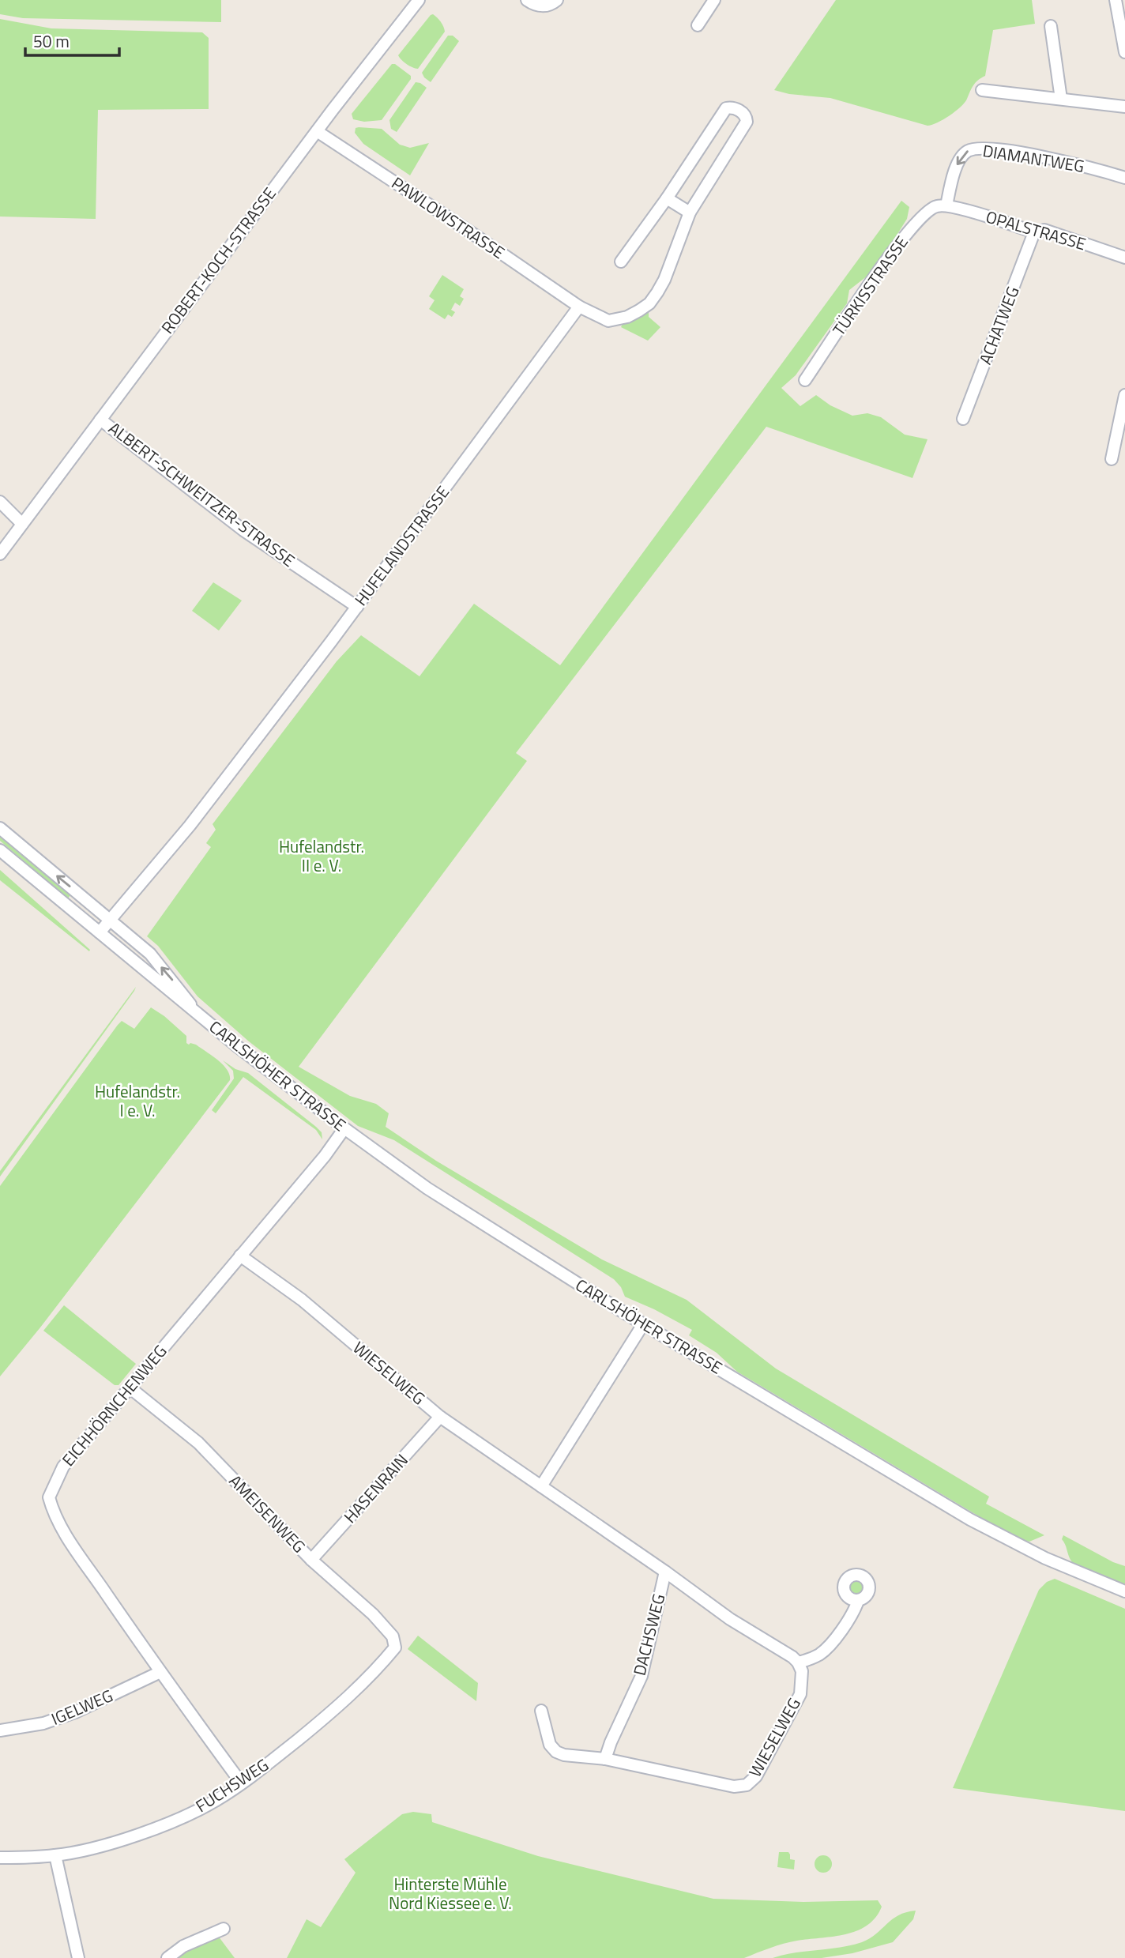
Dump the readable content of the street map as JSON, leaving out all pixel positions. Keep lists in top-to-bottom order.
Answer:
{
  "streets": {
    "street": [
      "DIAMANTWEG",
      "PAWLOWSTRASSE",
      "OPALSTRASSE",
      "ROBERT-KOCH-STRASSE",
      "TÜRKISSTRASSE",
      "ACHATWEG",
      "ALBERT-SCHWEITZER-STRASSE",
      "HUFELANDSTRASSE",
      "CARLSHÖHER STRASSE",
      "WIESELWEG",
      "EICHHÖRNCHENWEG",
      "HASENRAIN",
      "AMEISENWEG",
      "DACHSWEG",
      "IGELWEG",
      "FUCHSWEG"
    ]
  },
  "crossings": [
    ["DIAMANTWEG", "OPALSTRASSE"],
    ["DIAMANTWEG", "TÜRKISSTRASSE"],
    ["PAWLOWSTRASSE", "ROBERT-KOCH-STRASSE"],
    ["PAWLOWSTRASSE", "HUFELANDSTRASSE"],
    ["OPALSTRASSE", "TÜRKISSTRASSE"],
    ["OPALSTRASSE", "ACHATWEG"],
    ["ROBERT-KOCH-STRASSE", "ALBERT-SCHWEITZER-STRASSE"],
    ["ALBERT-SCHWEITZER-STRASSE", "HUFELANDSTRASSE"],
    ["CARLSHÖHER STRASSE", "EICHHÖRNCHENWEG"],
    ["WIESELWEG", "EICHHÖRNCHENWEG"],
    ["WIESELWEG", "HASENRAIN"],
    ["WIESELWEG", "DACHSWEG"],
    ["EICHHÖRNCHENWEG", "AMEISENWEG"],
    ["EICHHÖRNCHENWEG", "IGELWEG"],
    ["EICHHÖRNCHENWEG", "FUCHSWEG"],
    ["HASENRAIN", "AMEISENWEG"],
    ["AMEISENWEG", "FUCHSWEG"]
  ],
  "parks": ["Hufelandstr. II e. V.", "Hufelandstr. I e. V.", "Hinterste Mühle Nord Kiessee e. V."],
  "scale_bar": "50 m"
}
